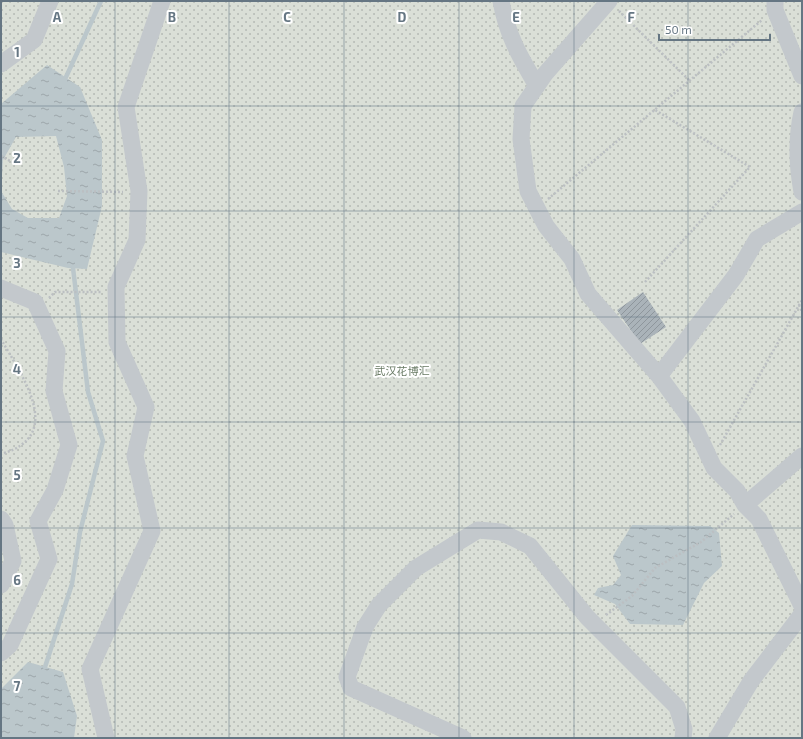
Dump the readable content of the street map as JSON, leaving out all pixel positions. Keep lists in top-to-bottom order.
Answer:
{
  "parks": ["武汉花博汇"],
  "scale_bar": "50 m",
  "grid": {
    "columns": [
      "A",
      "B",
      "C",
      "D",
      "E",
      "F"
    ],
    "rows": [
      "1",
      "2",
      "3",
      "4",
      "5",
      "6",
      "7"
    ]
  }
}
